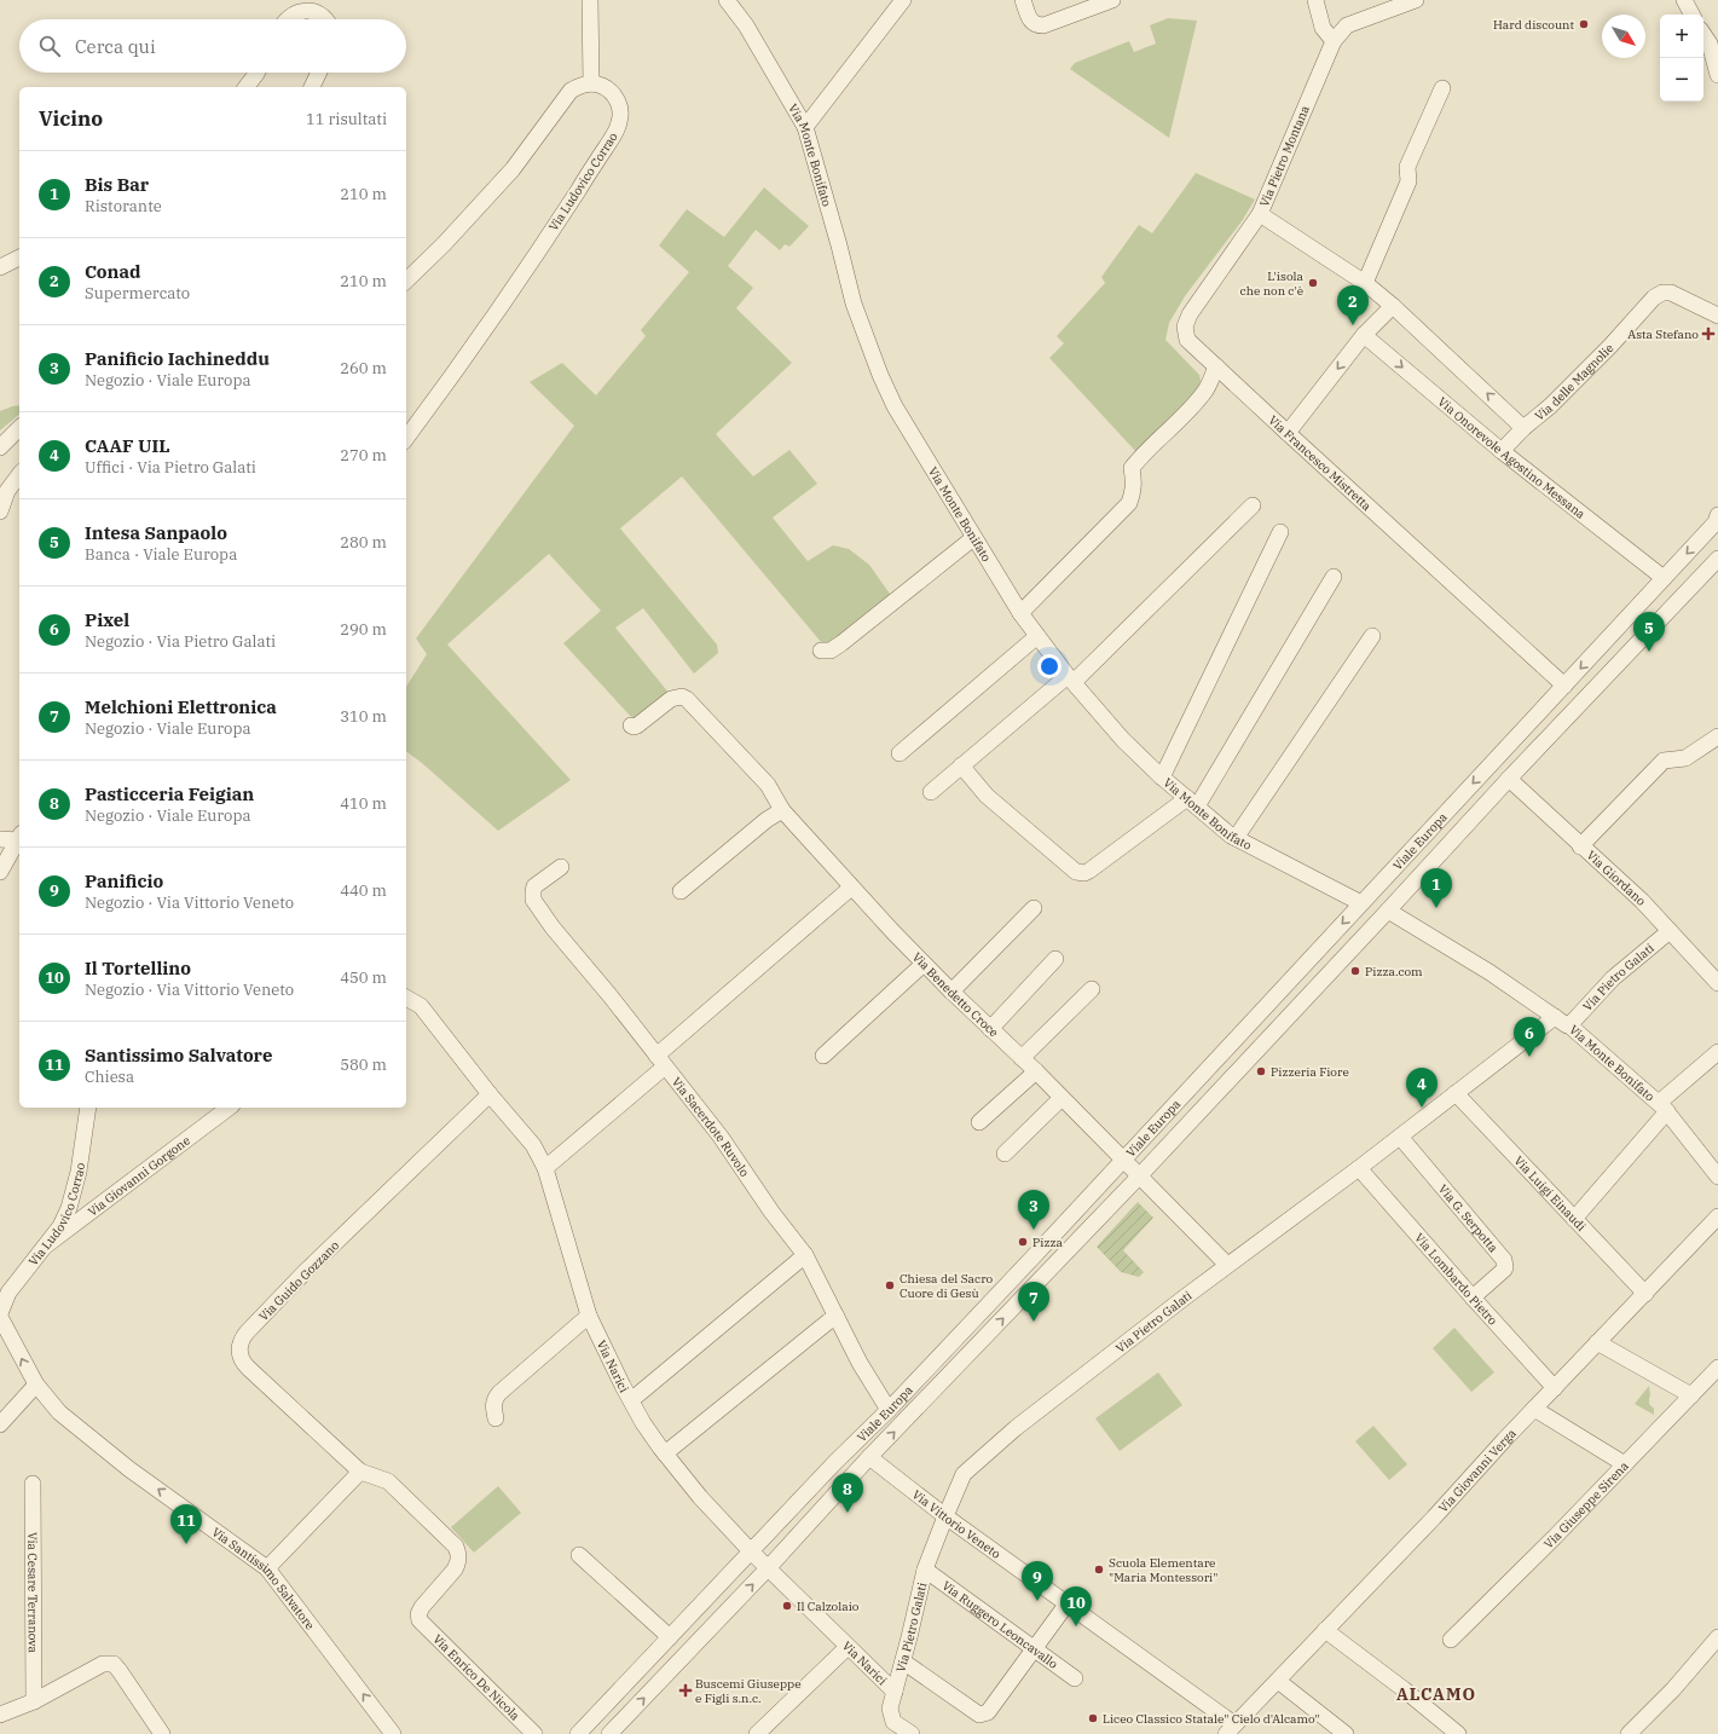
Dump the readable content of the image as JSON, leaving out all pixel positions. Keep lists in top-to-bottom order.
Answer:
{
  "streets": {
    "street": [
      "Via Monte Bonifato",
      "Via Pietro Montana",
      "Via Ludovico Corrao",
      "Via delle Magnolie",
      "Via Onorevole Agostino Messana",
      "Via Francesco Mistretta",
      "Viale Europa",
      "Via Giordano",
      "Via Pietro Galati",
      "Via Benedetto Croce",
      "Via Sacerdote Ruvolo",
      "Via Giovanni Gorgone",
      "Via Luigi Einaudi",
      "Via G. Serpotta",
      "Via Lombardo Pietro",
      "Via Guido Gozzano",
      "Via Narici",
      "Via Giovanni Verga",
      "Via Giuseppe Sirena",
      "Via Vittorio Veneto",
      "Via Santissimo Salvatore",
      "Via Cesare Terranova",
      "Via Ruggero Leoncavallo",
      "Via Enrico De Nicola"
    ]
  },
  "crossings": [
    ["Via Monte Bonifato", "Viale Europa"],
    ["Via Monte Bonifato", "Via Pietro Galati"],
    ["Via Pietro Montana", "Via delle Magnolie"],
    ["Via Pietro Montana", "Via Francesco Mistretta"],
    ["Via Ludovico Corrao", "Via Giovanni Gorgone"],
    ["Via Ludovico Corrao", "Via Santissimo Salvatore"],
    ["Via delle Magnolie", "Via Onorevole Agostino Messana"],
    ["Via Onorevole Agostino Messana", "Viale Europa"],
    ["Via Francesco Mistretta", "Viale Europa"],
    ["Viale Europa", "Via Giordano"],
    ["Viale Europa", "Via Benedetto Croce"],
    ["Viale Europa", "Via Sacerdote Ruvolo"],
    ["Viale Europa", "Via Narici"],
    ["Viale Europa", "Via Vittorio Veneto"],
    ["Via Giordano", "Via Pietro Galati"],
    ["Via Pietro Galati", "Via Benedetto Croce"],
    ["Via Pietro Galati", "Via Luigi Einaudi"],
    ["Via Pietro Galati", "Via G. Serpotta"],
    ["Via Pietro Galati", "Via Lombardo Pietro"],
    ["Via Pietro Galati", "Via Narici"],
    ["Via Pietro Galati", "Via Vittorio Veneto"],
    ["Via Pietro Galati", "Via Ruggero Leoncavallo"],
    ["Via Luigi Einaudi", "Via Giovanni Verga"],
    ["Via G. Serpotta", "Via Lombardo Pietro"],
    ["Via Lombardo Pietro", "Via Giovanni Verga"],
    ["Via Guido Gozzano", "Via Narici"],
    ["Via Guido Gozzano", "Via Enrico De Nicola"],
    ["Via Giovanni Verga", "Via Vittorio Veneto"]
  ],
  "one_way": ["Via Onorevole Agostino Messana", "Via Santissimo Salvatore"],
  "districts": ["ALCAMO"],
  "places": {
    "other": [
      "Hard discount",
      "L'isola che non c'è",
      "Pizza.com",
      "Pizzeria Fiore",
      "Pizza",
      "Chiesa del Sacro Cuore di Gesù",
      "Scuola Elementare \"Maria Montessori\"",
      "Il Calzolaio",
      "Liceo Classico Statale\" Cielo d'Alcamo\""
    ],
    "health": ["Asta Stefano", "Buscemi Giuseppe e Figli s.n.c."]
  },
  "north": "bottom right",
  "page": {
    "map_buttons": ["+", "−"],
    "search": "Cerca qui",
    "heading": ["Vicino", "11 risultati"],
    "list": [
      {
        "mark": "1",
        "name": "Bis Bar",
        "note": "Ristorante",
        "value": "210 m"
      },
      {
        "mark": "2",
        "name": "Conad",
        "note": "Supermercato",
        "value": "210 m"
      },
      {
        "mark": "3",
        "name": "Panificio Iachineddu",
        "note": "Negozio · Viale Europa",
        "value": "260 m"
      },
      {
        "mark": "4",
        "name": "CAAF UIL",
        "note": "Uffici · Via Pietro Galati",
        "value": "270 m"
      },
      {
        "mark": "5",
        "name": "Intesa Sanpaolo",
        "note": "Banca · Viale Europa",
        "value": "280 m"
      },
      {
        "mark": "6",
        "name": "Pixel",
        "note": "Negozio · Via Pietro Galati",
        "value": "290 m"
      },
      {
        "mark": "7",
        "name": "Melchioni Elettronica",
        "note": "Negozio · Viale Europa",
        "value": "310 m"
      },
      {
        "mark": "8",
        "name": "Pasticceria Feigian",
        "note": "Negozio · Viale Europa",
        "value": "410 m"
      },
      {
        "mark": "9",
        "name": "Panificio",
        "note": "Negozio · Via Vittorio Veneto",
        "value": "440 m"
      },
      {
        "mark": "10",
        "name": "Il Tortellino",
        "note": "Negozio · Via Vittorio Veneto",
        "value": "450 m"
      },
      {
        "mark": "11",
        "name": "Santissimo Salvatore",
        "note": "Chiesa",
        "value": "580 m"
      }
    ],
    "pins": [
      "2",
      "5",
      "1",
      "6",
      "4",
      "3",
      "7",
      "8",
      "11",
      "9",
      "10"
    ]
  }
}
